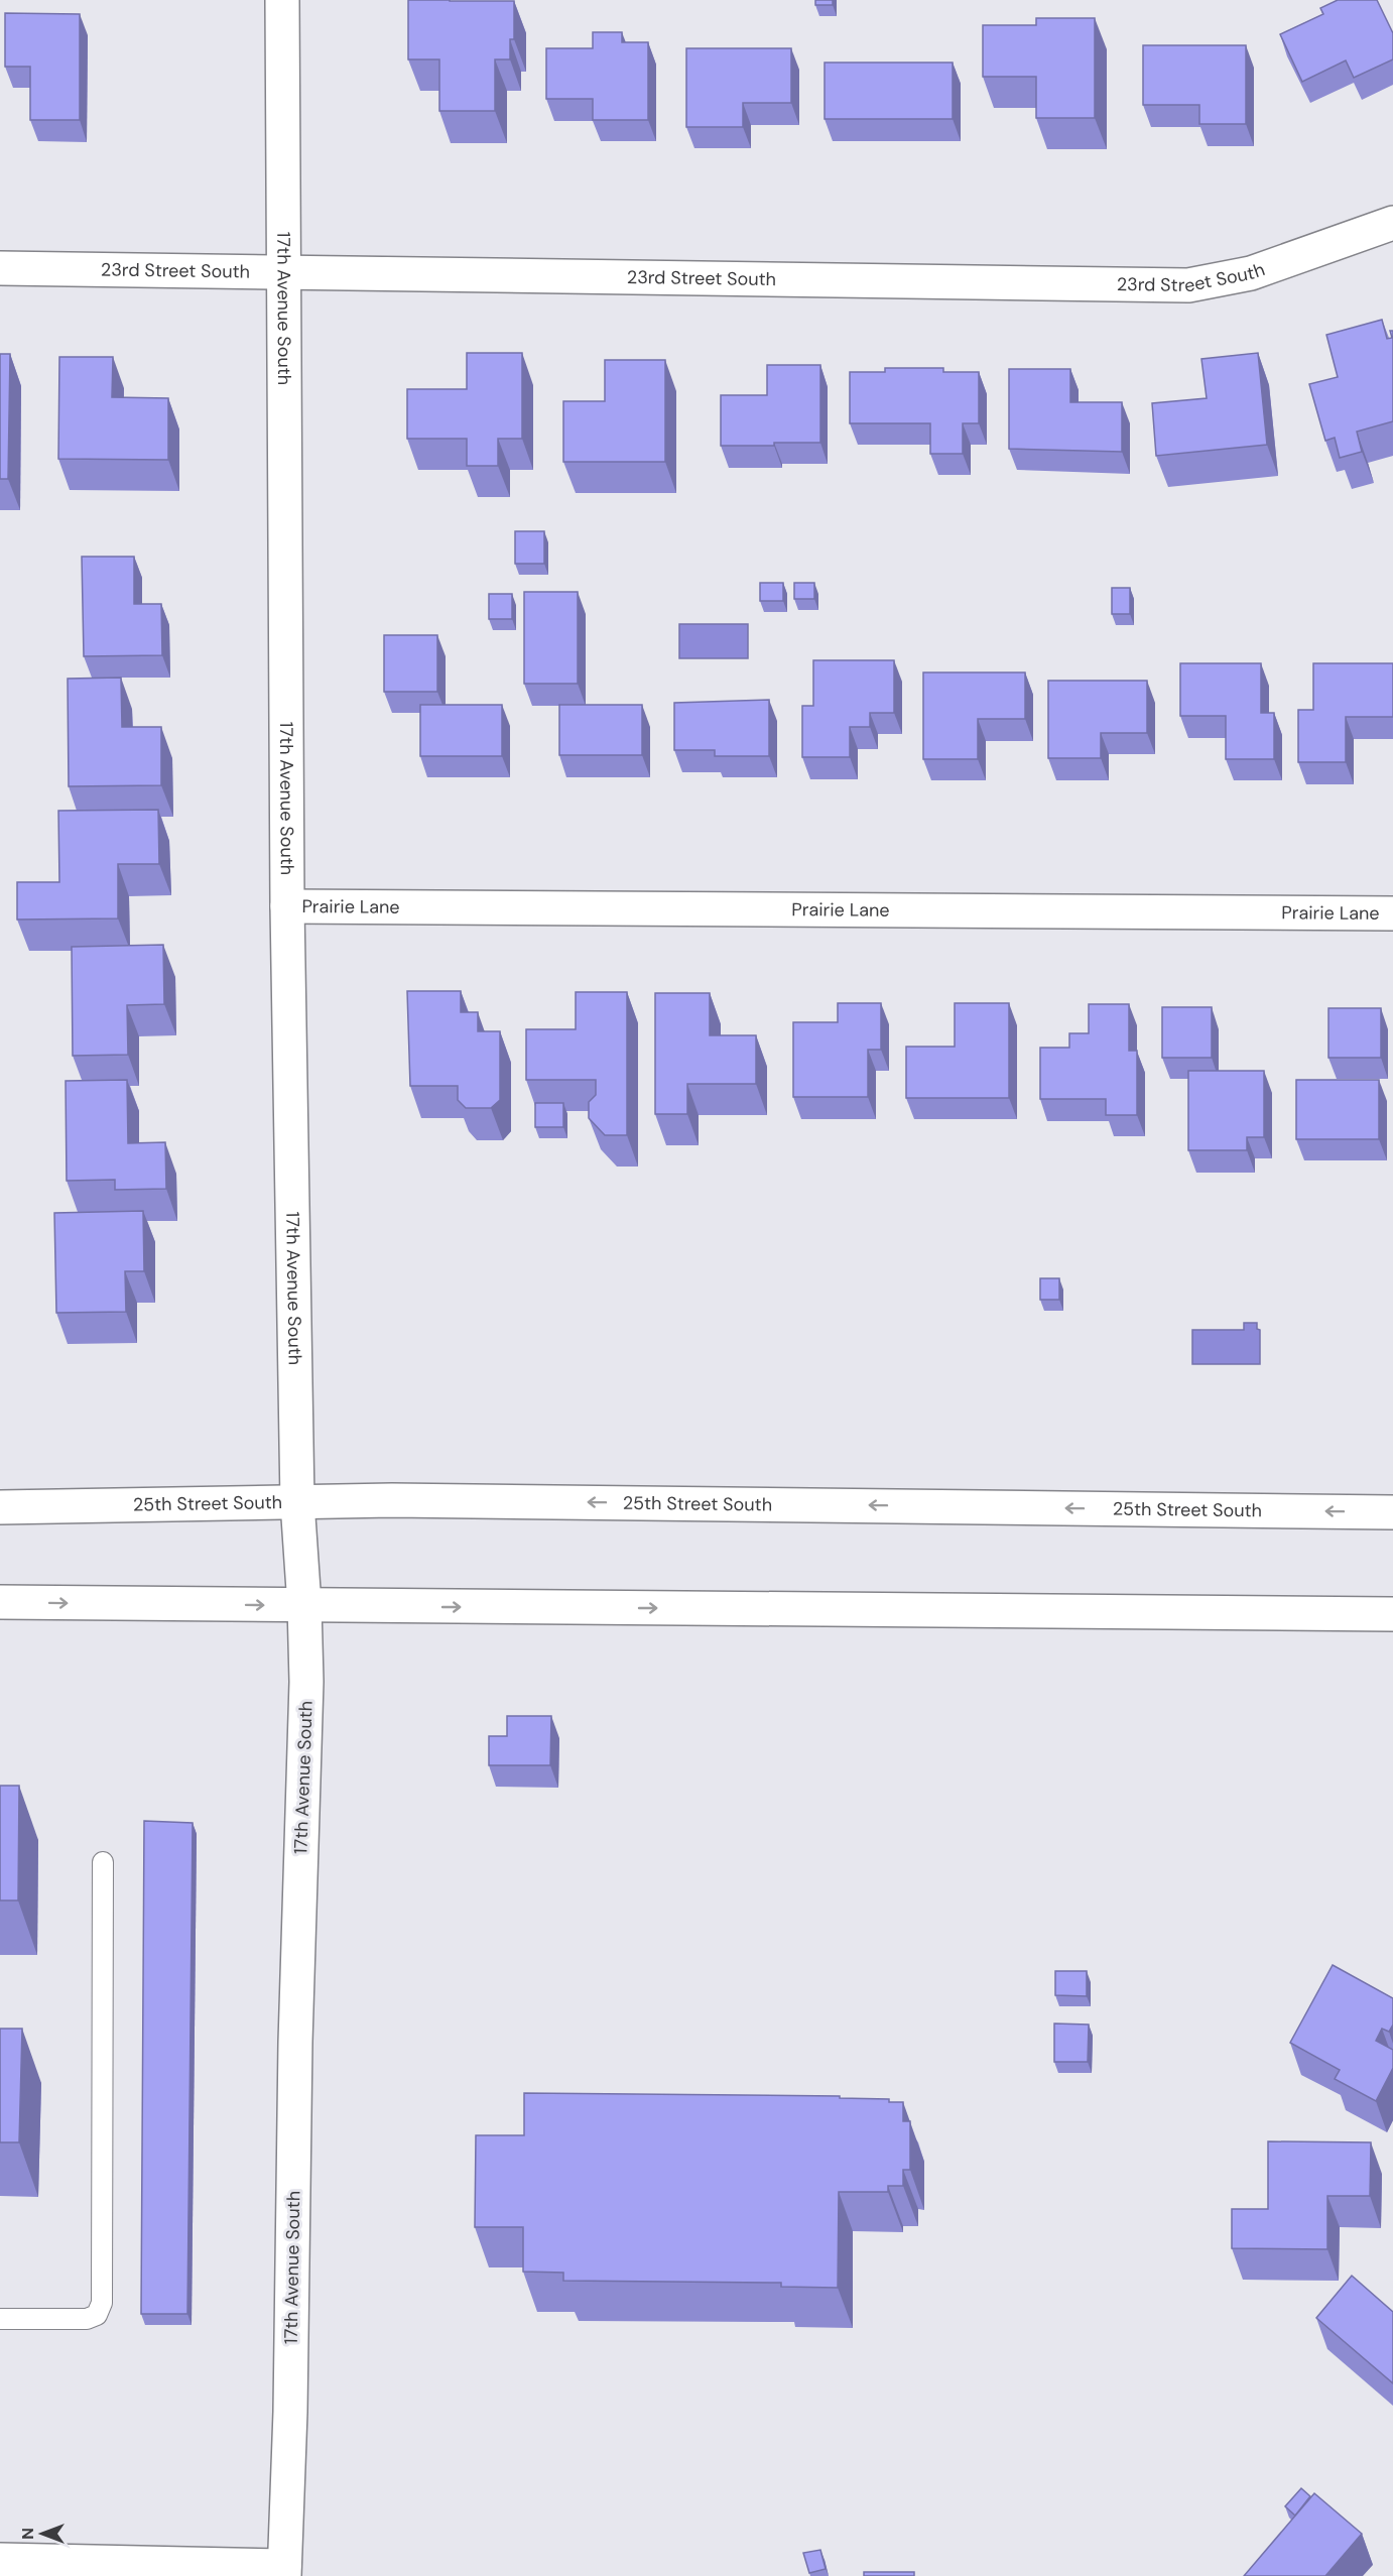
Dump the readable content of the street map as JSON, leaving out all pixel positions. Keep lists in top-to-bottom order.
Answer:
{
  "streets": {
    "street": [
      "23rd Street South",
      "17th Avenue South",
      "Prairie Lane",
      "25th Street South"
    ]
  },
  "crossings": [
    ["23rd Street South", "17th Avenue South"],
    ["17th Avenue South", "Prairie Lane"],
    ["17th Avenue South", "25th Street South"]
  ],
  "north": "left"
}
